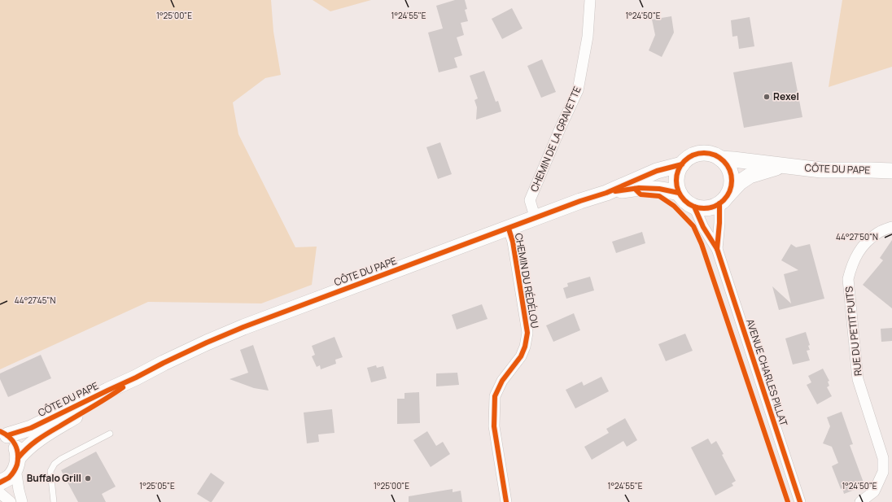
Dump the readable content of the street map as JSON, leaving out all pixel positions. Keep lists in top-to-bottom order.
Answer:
{
  "streets": {
    "main road": ["CÔTE DU PAPE"],
    "street": [
      "CHEMIN DE LA GRAVETTE",
      "CHEMIN DU RÉDÉLOU",
      "RUE DU PETIT PUITS",
      "AVENUE CHARLES PILLAT"
    ]
  },
  "crossings": [
    ["CHEMIN DE LA GRAVETTE", "CÔTE DU PAPE"],
    ["CÔTE DU PAPE", "CHEMIN DU RÉDÉLOU"],
    ["CÔTE DU PAPE", "AVENUE CHARLES PILLAT"]
  ],
  "places": ["Rexel", "Buffalo Grill"],
  "coordinates": [
    "1°25'00\"E",
    "1°24'55\"E",
    "1°24'50\"E",
    "44°27'50\"N",
    "44°27'45\"N",
    "1°25'05\"E"
  ]
}
